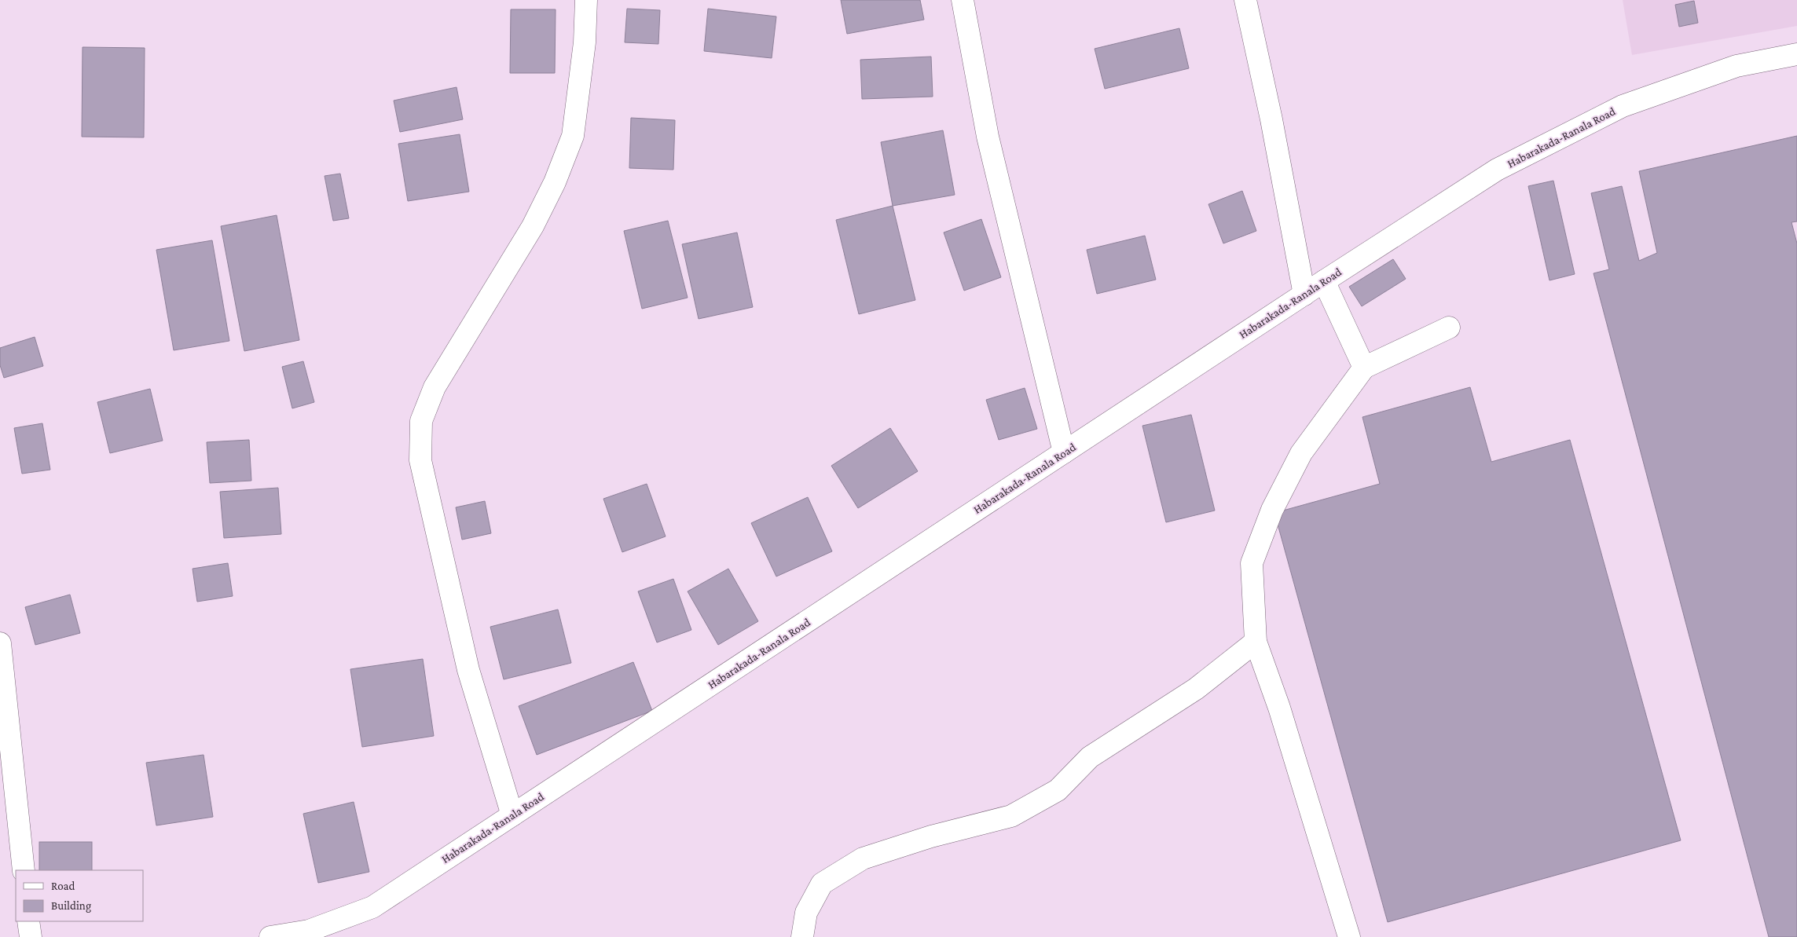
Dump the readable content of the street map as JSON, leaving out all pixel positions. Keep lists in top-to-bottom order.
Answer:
{
  "streets": {
    "street": ["Habarakada-Ranala Road"]
  },
  "legend": ["Road", "Building"]
}
